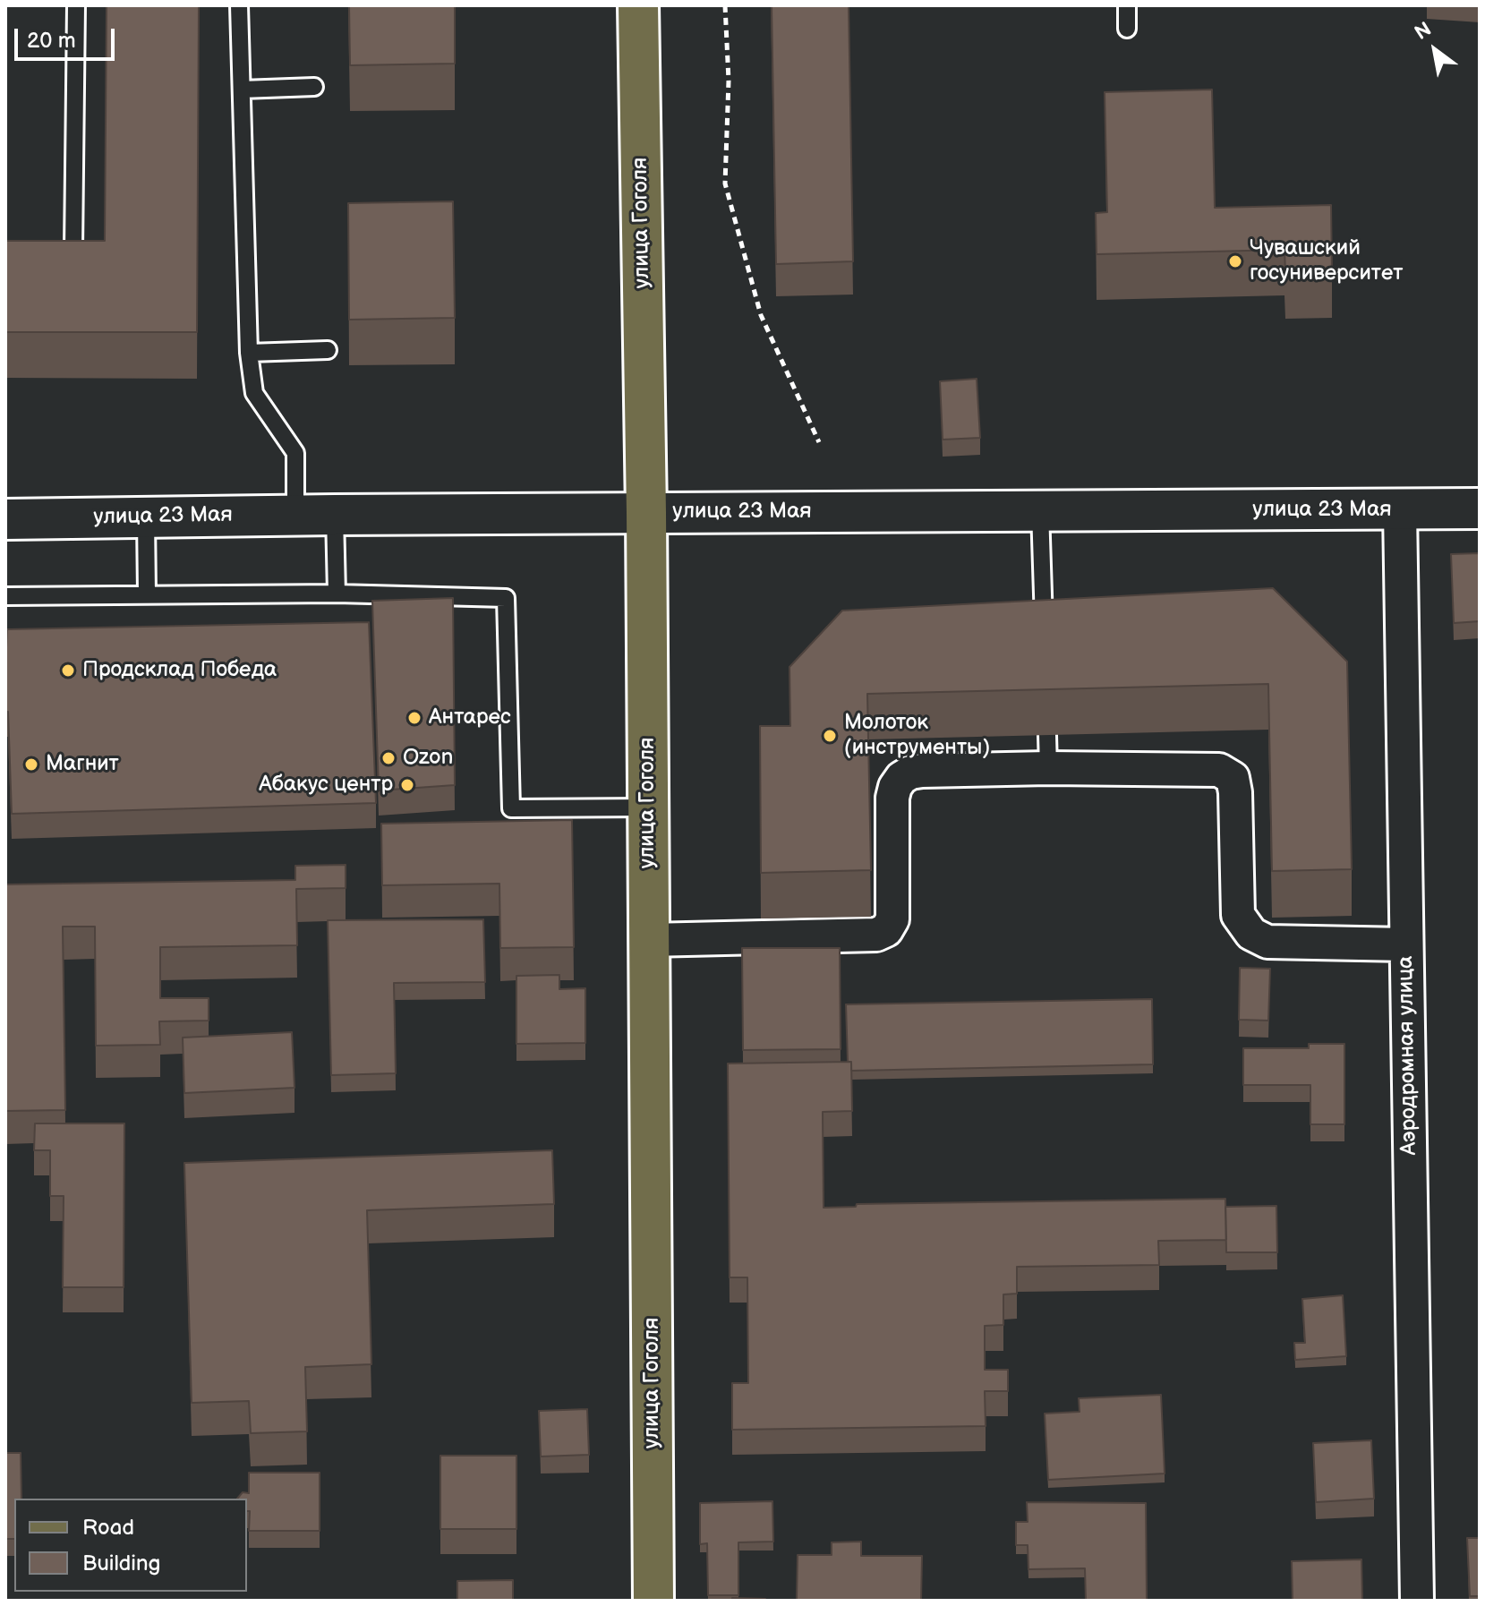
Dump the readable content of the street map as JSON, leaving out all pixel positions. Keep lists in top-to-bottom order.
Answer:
{
  "streets": {
    "main road": ["улица Гоголя", "улица 23 Мая"],
    "street": ["Аэродромная улица"]
  },
  "crossings": [
    ["улица Гоголя", "улица 23 Мая"],
    ["улица 23 Мая", "Аэродромная улица"]
  ],
  "places": [
    "Чувашский госуниверситет",
    "Продсклад Победа",
    "Антарес",
    "Молоток (инструменты)",
    "Ozon",
    "Магнит",
    "Абакус центр"
  ],
  "legend": ["Road", "Building"],
  "scale_bar": "20 m",
  "north": "top left"
}
